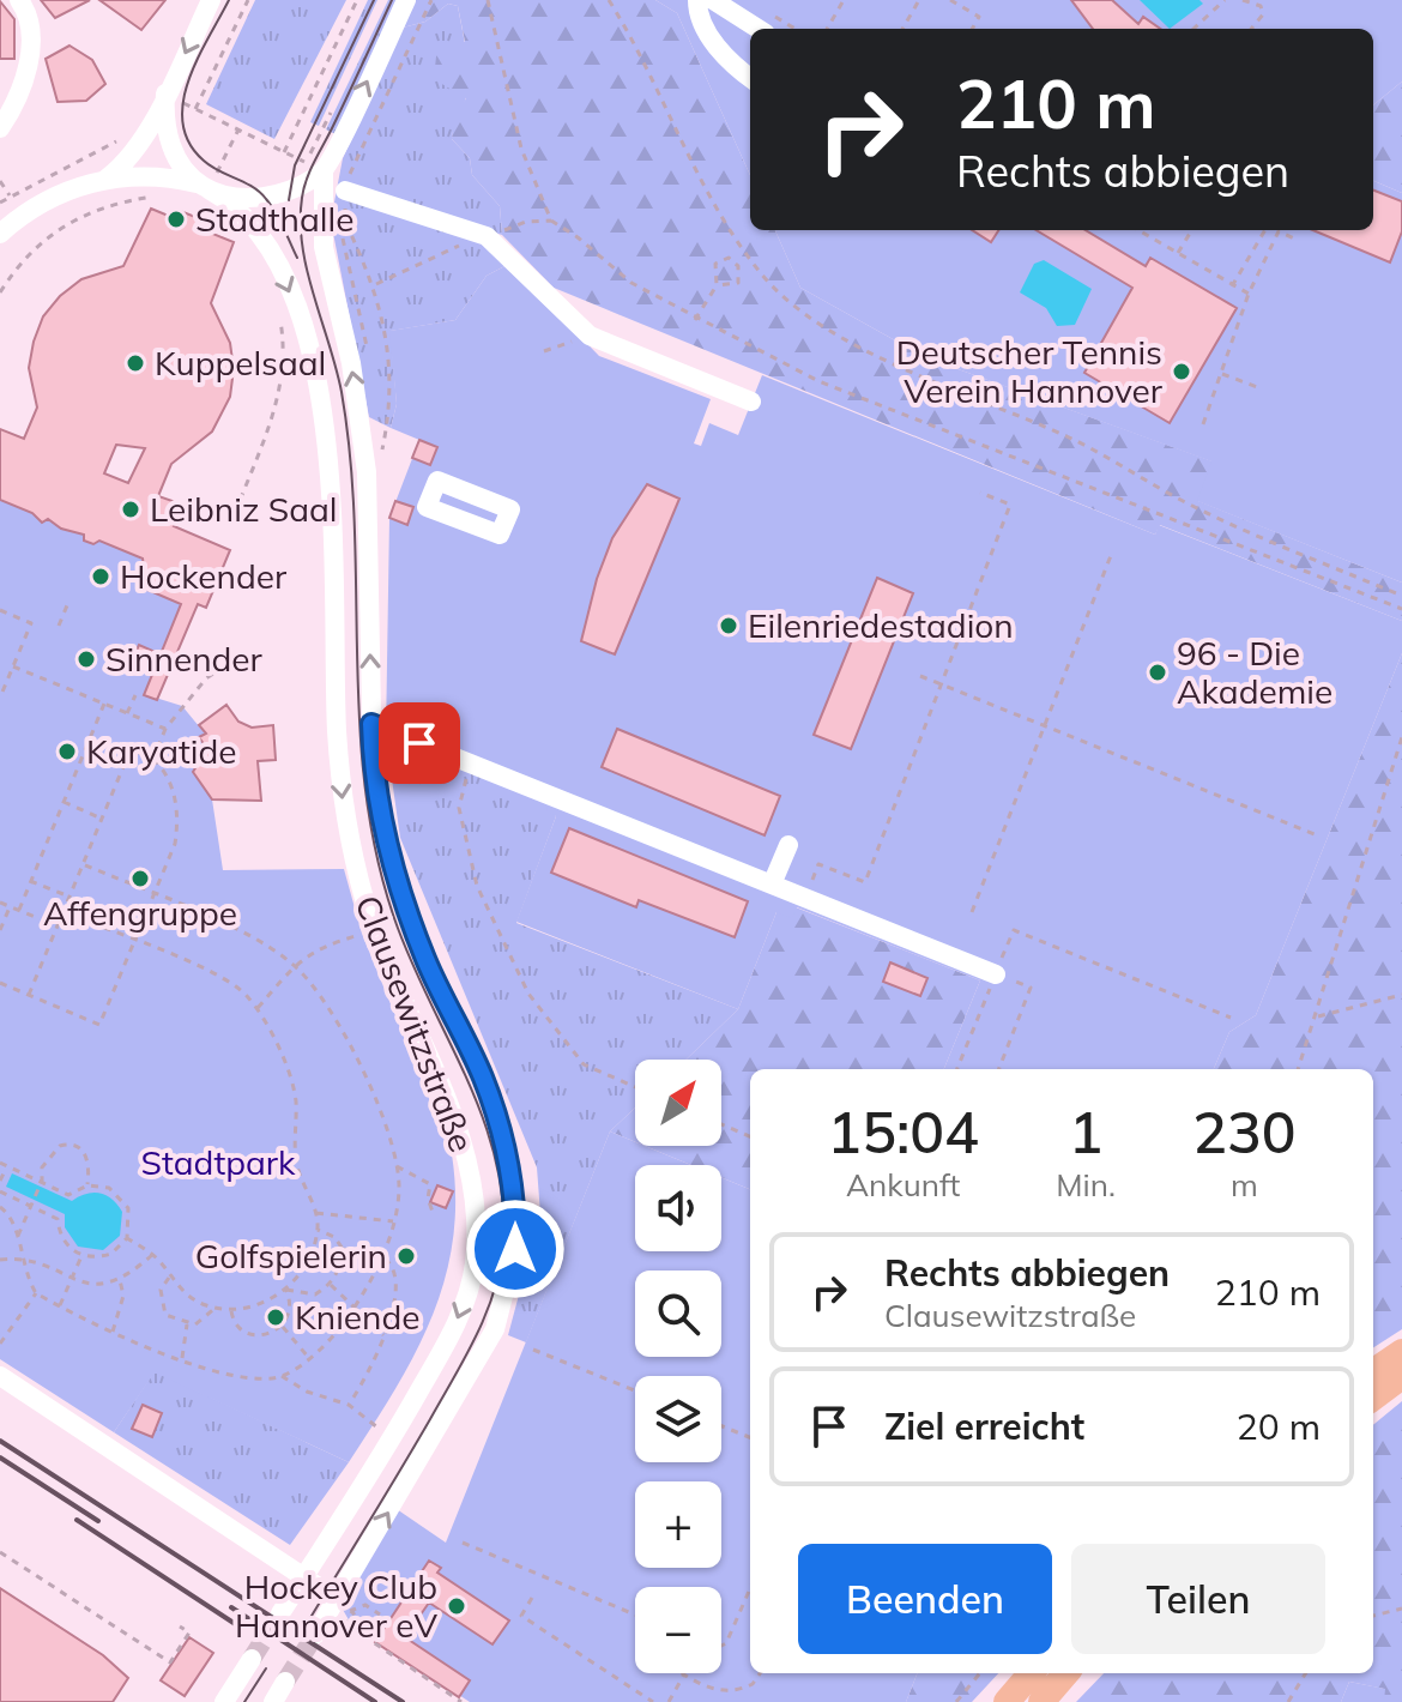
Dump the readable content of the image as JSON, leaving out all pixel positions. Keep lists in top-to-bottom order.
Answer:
{
  "streets": {
    "street": ["Clausewitzstraße"]
  },
  "parks": ["Stadtpark"],
  "places": [
    "Stadthalle",
    "Kuppelsaal",
    "Deutscher Tennis Verein Hannover",
    "Leibniz Saal",
    "Hockender",
    "Eilenriedestadion",
    "Sinnender",
    "96 - Die Akademie",
    "Karyatide",
    "Affengruppe",
    "Golfspielerin",
    "Kniende",
    "Hockey Club Hannover eV"
  ],
  "north": "top right",
  "page": {
    "turn": ["210 m", "Rechts abbiegen"],
    "map_buttons": ["+", "−"],
    "eta": [
      "15:04",
      "Ankunft",
      "1",
      "Min.",
      "230",
      "m"
    ],
    "list": [
      {
        "name": "Rechts abbiegen",
        "note": "Clausewitzstraße",
        "value": "210 m"
      },
      {
        "name": "Ziel erreicht",
        "value": "20 m"
      }
    ],
    "buttons": ["Beenden", "Teilen"]
  }
}
